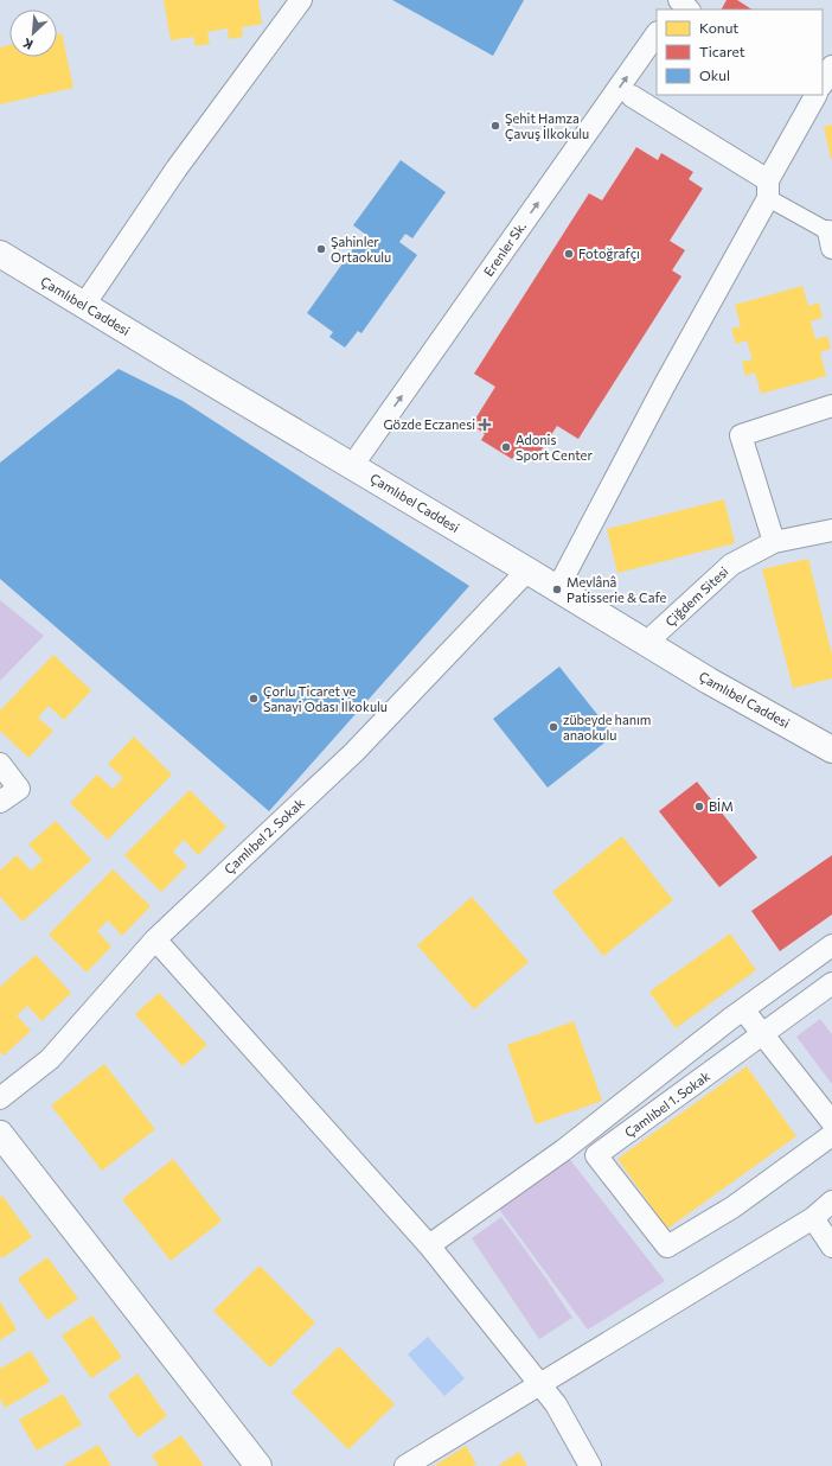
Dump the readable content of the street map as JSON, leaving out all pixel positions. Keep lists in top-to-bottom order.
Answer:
{
  "streets": {
    "main road": ["Çamlıbel Caddesi"],
    "street": [
      "Erenler Sk.",
      "Çiğdem Sitesi",
      "Çamlıbel 2. Sokak",
      "Çamlıbel 1. Sokak"
    ]
  },
  "crossings": [
    ["Erenler Sk.", "Çamlıbel Caddesi"],
    ["Çamlıbel Caddesi", "Çiğdem Sitesi"],
    ["Çamlıbel Caddesi", "Çamlıbel 2. Sokak"]
  ],
  "one_way": ["Erenler Sk."],
  "places": {
    "other": [
      "Şehit Hamza Çavuş İlkokulu",
      "Şahinler Ortaokulu",
      "Fotoğrafçı",
      "Adonis Sport Center",
      "Mevlânâ Patisserie & Cafe",
      "Çorlu Ticaret ve Sanayi Odası İlkokulu",
      "zübeyde hanım anaokulu",
      "BİM"
    ],
    "health": ["Gözde Eczanesi"]
  },
  "legend": ["Konut", "Ticaret", "Okul"],
  "north": "bottom left"
}
